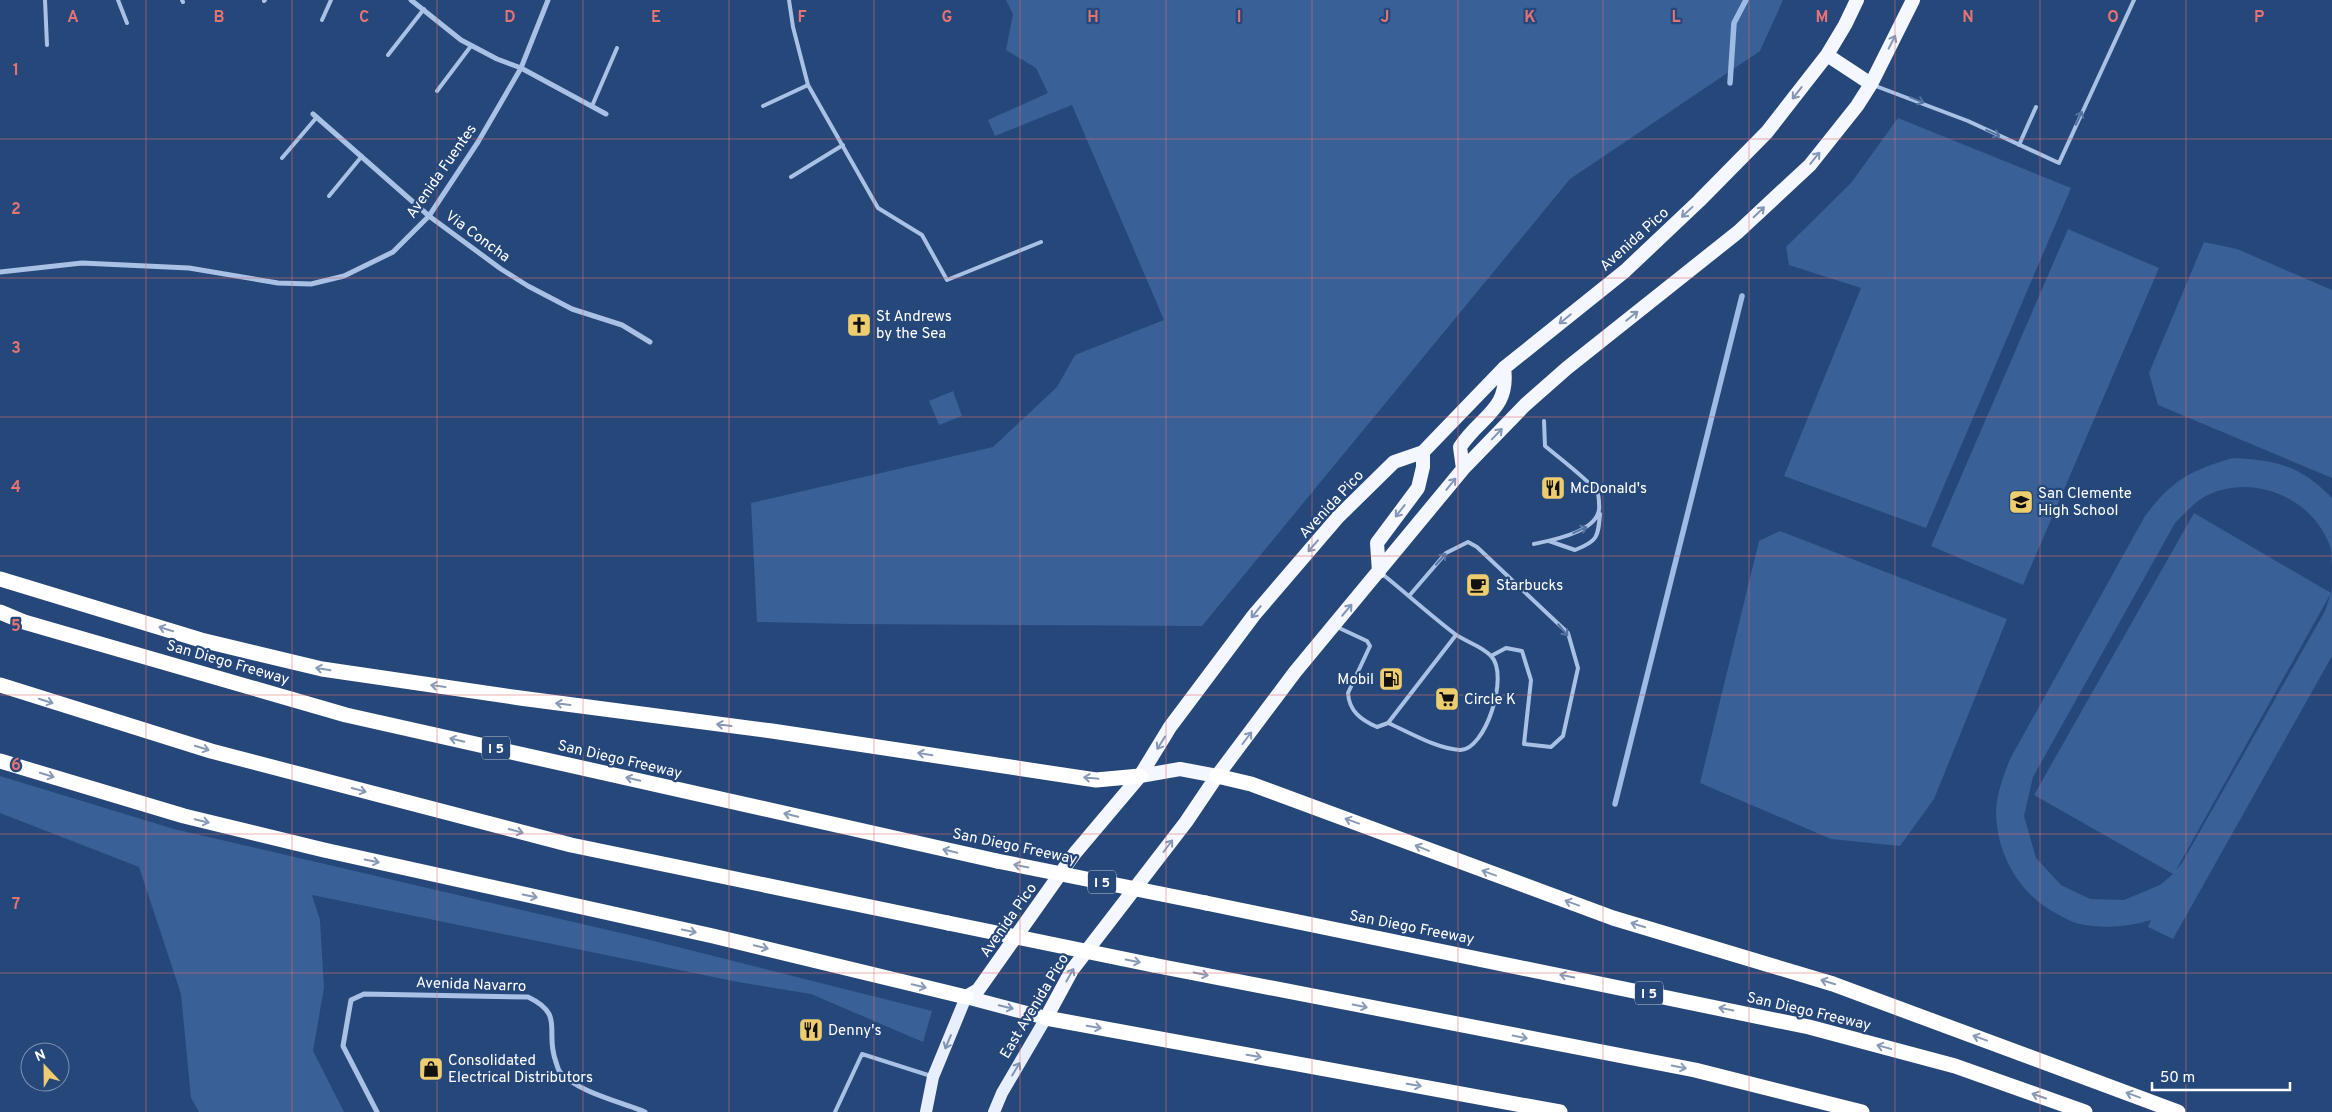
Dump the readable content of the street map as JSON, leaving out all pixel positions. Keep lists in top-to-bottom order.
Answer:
{
  "streets": {
    "highway": [
      "Avenida Pico",
      "San Diego Freeway",
      "I 5",
      "East Avenida Pico"
    ],
    "street": ["Avenida Fuentes", "Via Concha", "Avenida Navarro"]
  },
  "crossings": [
    ["Avenida Fuentes", "Via Concha"]
  ],
  "one_way": ["East Avenida Pico"],
  "places": {
    "church": ["St Andrews by the Sea"],
    "restaurant": ["McDonald's", "Denny's"],
    "school or university": ["San Clemente High School"],
    "cafe": ["Starbucks"],
    "fuel station": ["Mobil"],
    "supermarket": ["Circle K"],
    "shop": ["Consolidated Electrical Distributors"]
  },
  "scale_bar": "50 m",
  "north": "top",
  "grid": {
    "columns": [
      "A",
      "B",
      "C",
      "D",
      "E",
      "F",
      "G",
      "H",
      "I",
      "J",
      "K",
      "L",
      "M",
      "N",
      "O",
      "P"
    ],
    "rows": [
      "1",
      "2",
      "3",
      "4",
      "5",
      "6",
      "7"
    ]
  }
}
